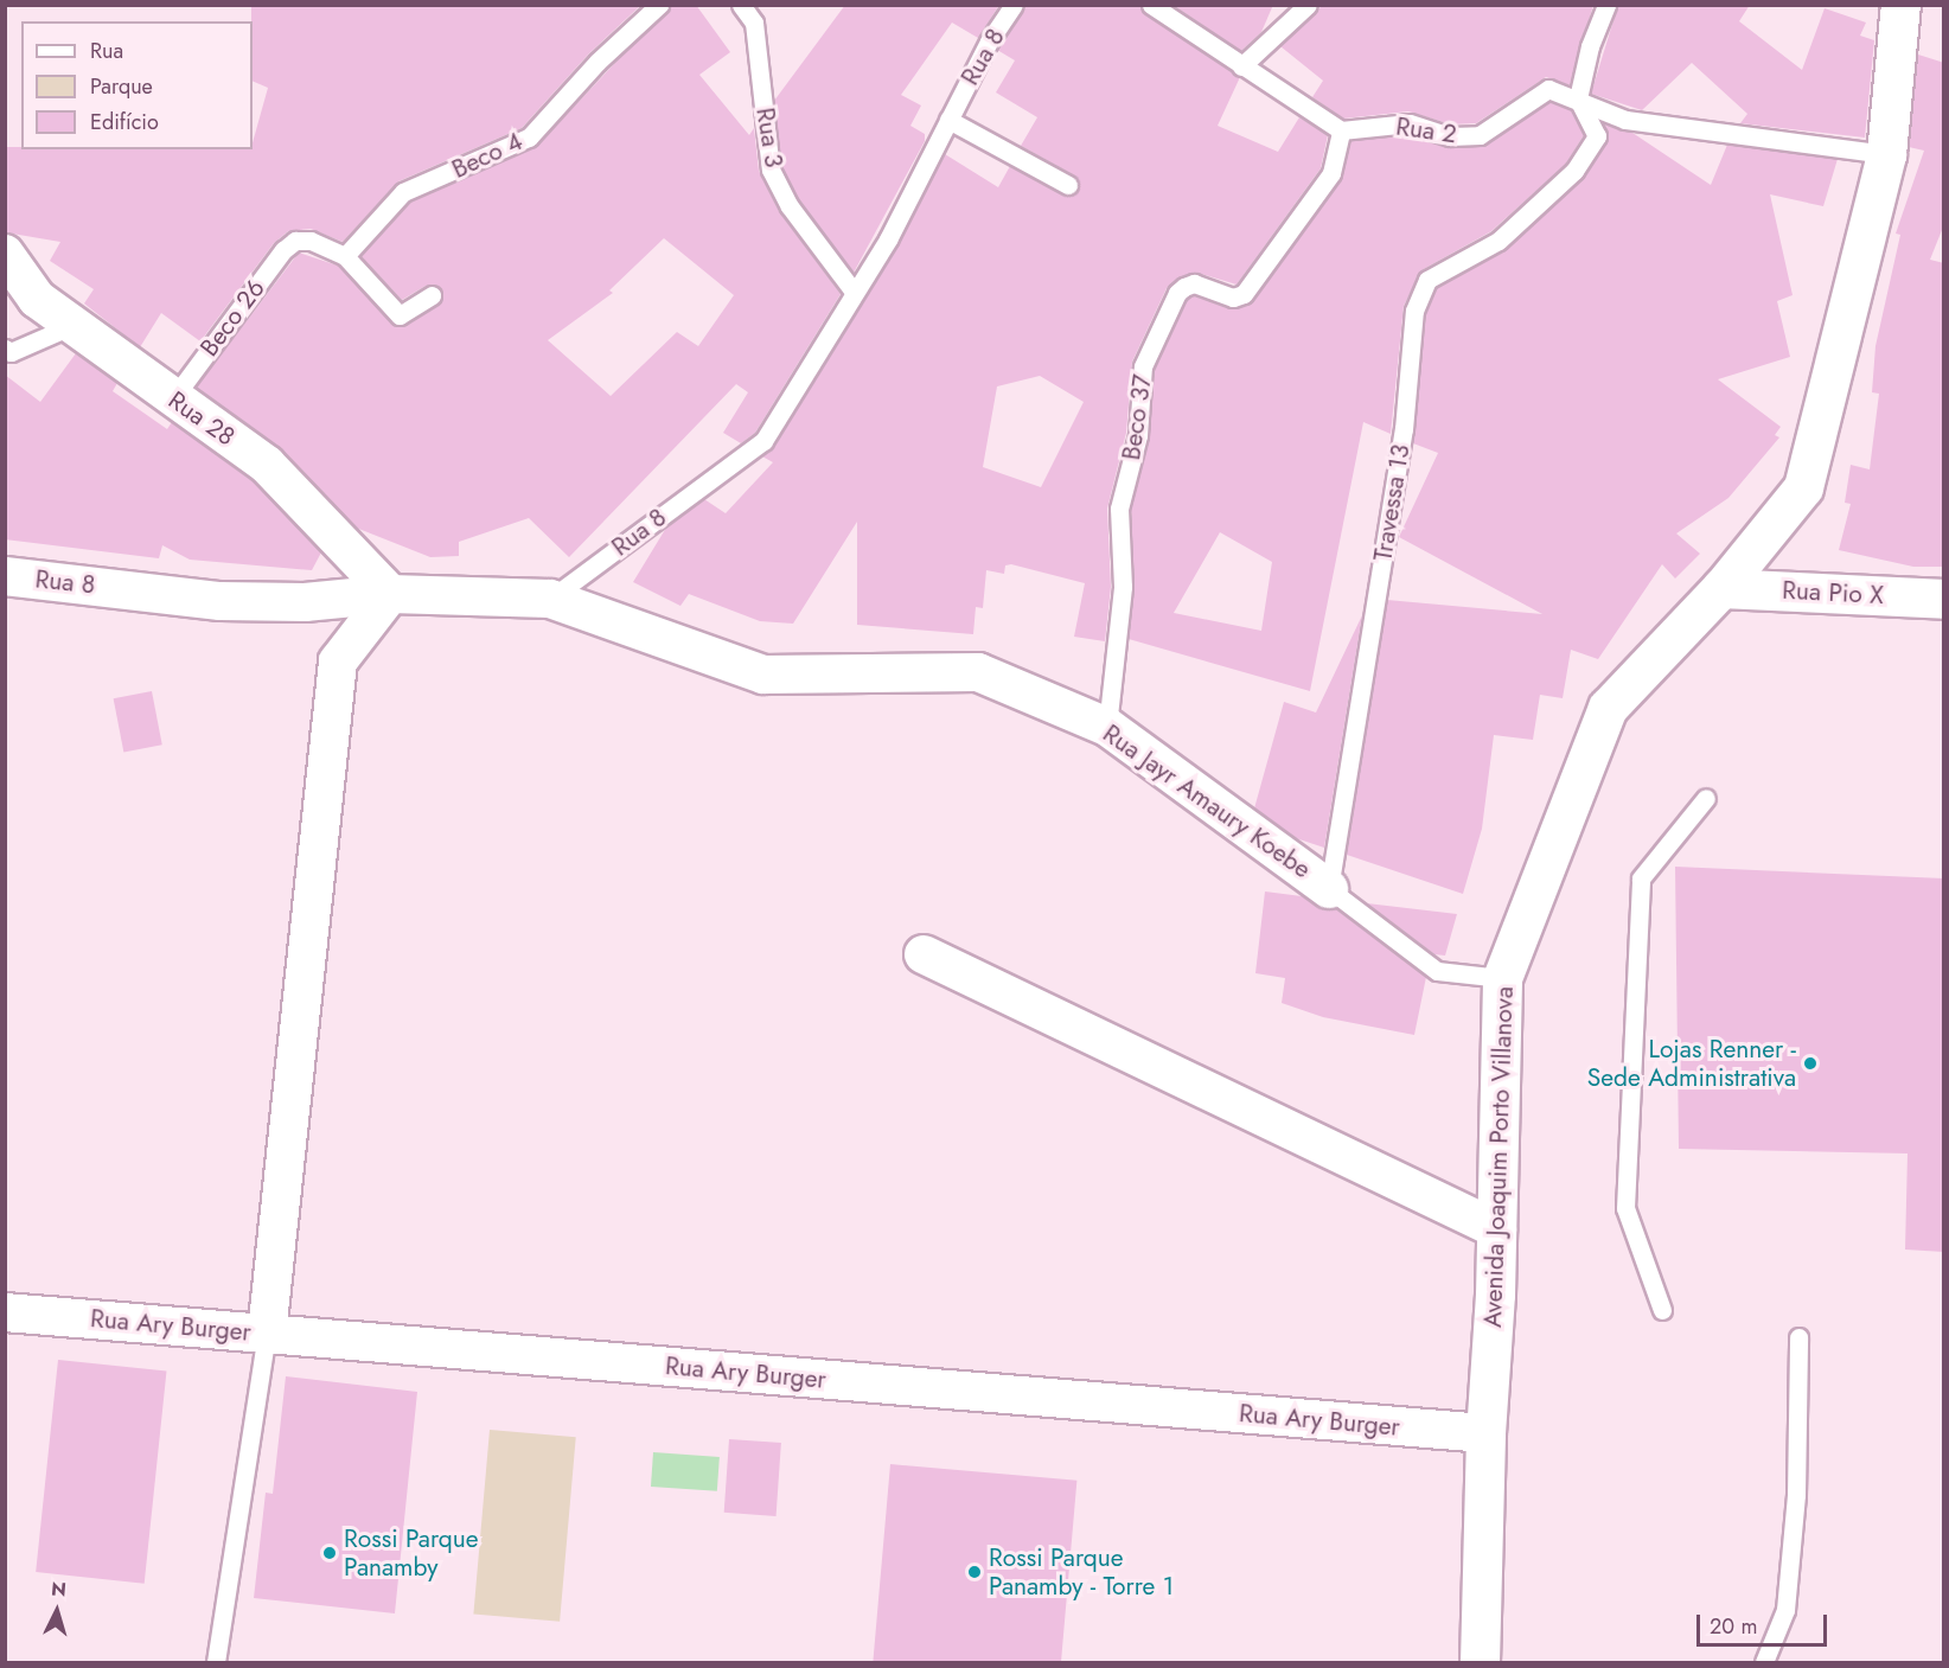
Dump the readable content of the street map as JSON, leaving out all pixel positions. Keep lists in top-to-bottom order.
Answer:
{
  "streets": {
    "street": [
      "Rua 8",
      "Rua 28",
      "Rua Pio X",
      "Rua Jayr Amaury Koebe",
      "Avenida Joaquim Porto Villanova",
      "Rua Ary Burger"
    ],
    "lane": [
      "Rua 2",
      "Rua 3",
      "Beco 4",
      "Beco 26",
      "Beco 37",
      "Travessa 13"
    ]
  },
  "crossings": [
    ["Rua 8", "Rua 3"],
    ["Rua 8", "Rua 28"],
    ["Rua 8", "Rua Jayr Amaury Koebe"],
    ["Rua 2", "Beco 37"],
    ["Rua 2", "Travessa 13"],
    ["Rua 2", "Avenida Joaquim Porto Villanova"],
    ["Beco 4", "Beco 26"],
    ["Beco 26", "Rua 28"],
    ["Beco 37", "Rua Jayr Amaury Koebe"],
    ["Travessa 13", "Rua Jayr Amaury Koebe"],
    ["Rua Pio X", "Avenida Joaquim Porto Villanova"],
    ["Avenida Joaquim Porto Villanova", "Rua Ary Burger"]
  ],
  "places": ["Lojas Renner - Sede Administrativa", "Rossi Parque Panamby", "Rossi Parque Panamby - Torre 1"],
  "legend": ["Rua", "Parque", "Edifício"],
  "scale_bar": "20 m",
  "north": "top"
}
